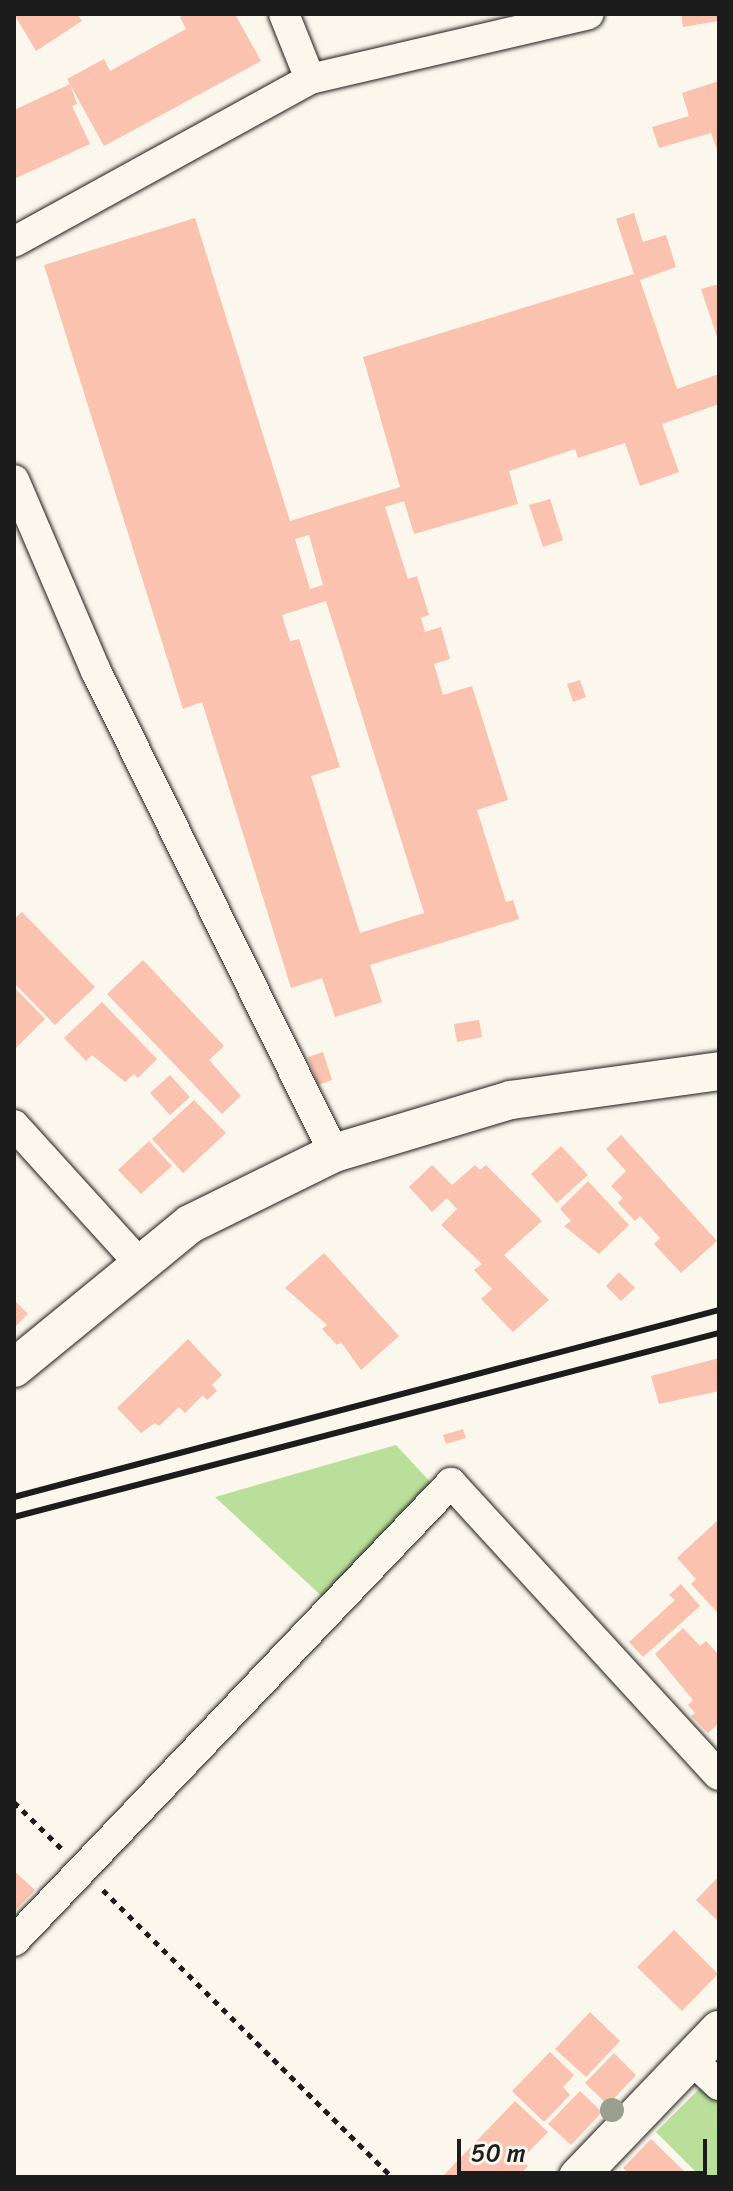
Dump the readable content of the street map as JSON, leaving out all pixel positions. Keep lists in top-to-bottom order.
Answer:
{
  "scale_bar": "50 m"
}
